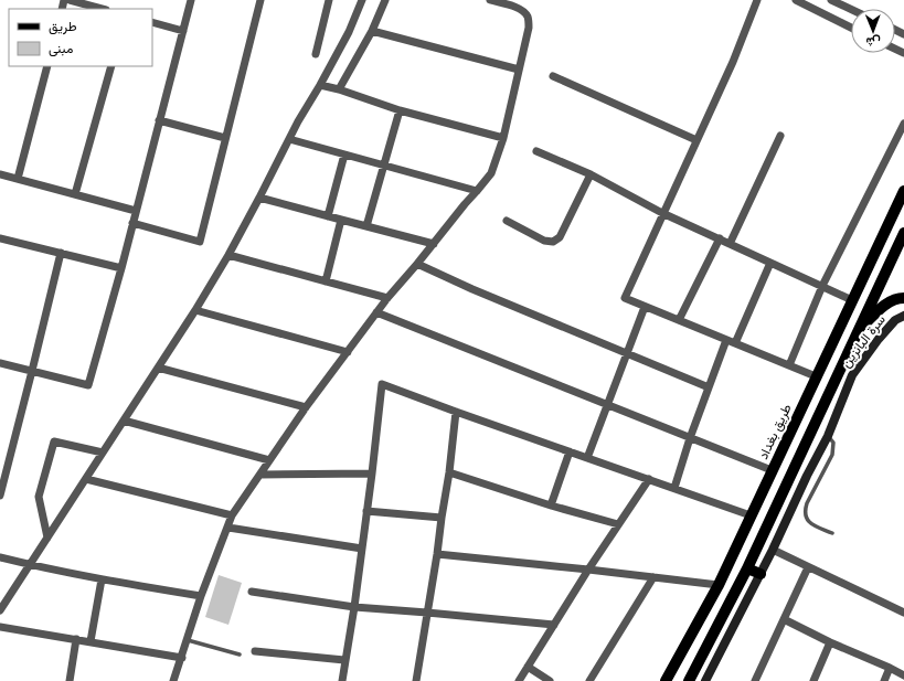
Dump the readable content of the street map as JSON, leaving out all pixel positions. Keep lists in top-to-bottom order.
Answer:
{
  "streets": {
    "main road": ["سرة البانزين", "طريق بغداد"]
  },
  "legend": ["طريق", "مبنى"],
  "north": "bottom"
}
